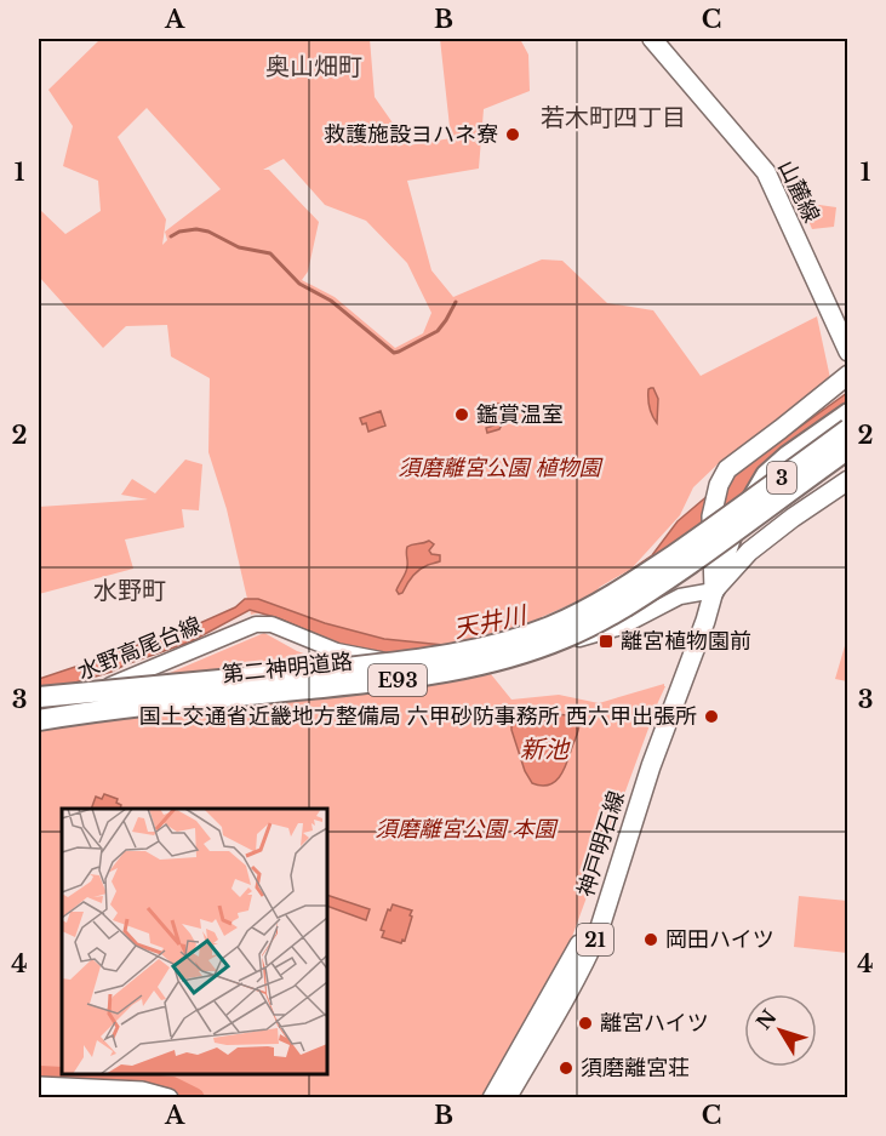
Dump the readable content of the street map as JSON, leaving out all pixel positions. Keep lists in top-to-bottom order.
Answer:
{
  "streets": {
    "highway": ["3", "第二神明道路", "E93"],
    "main road": ["山麓線", "神戸明石線", "21"],
    "street": ["水野高尾台線"]
  },
  "crossings": [
    ["3", "第二神明道路"],
    ["3", "神戸明石線"],
    ["水野高尾台線", "神戸明石線"],
    ["第二神明道路", "神戸明石線"]
  ],
  "districts": ["奥山畑町", "若木町四丁目", "水野町"],
  "water": ["天井川", "新池"],
  "parks": ["須磨離宮公園 植物園", "須磨離宮公園 本園"],
  "places": {
    "other": [
      "救護施設ヨハネ寮",
      "鑑賞温室",
      "国土交通省近畿地方整備局 六甲砂防事務所 西六甲出張所",
      "岡田ハイツ",
      "離宮ハイツ",
      "須磨離宮荘"
    ],
    "transit": ["離宮植物園前"]
  },
  "north": "top left",
  "grid": {
    "columns": ["A", "B", "C"],
    "rows": [
      "1",
      "2",
      "3",
      "4"
    ]
  }
}
